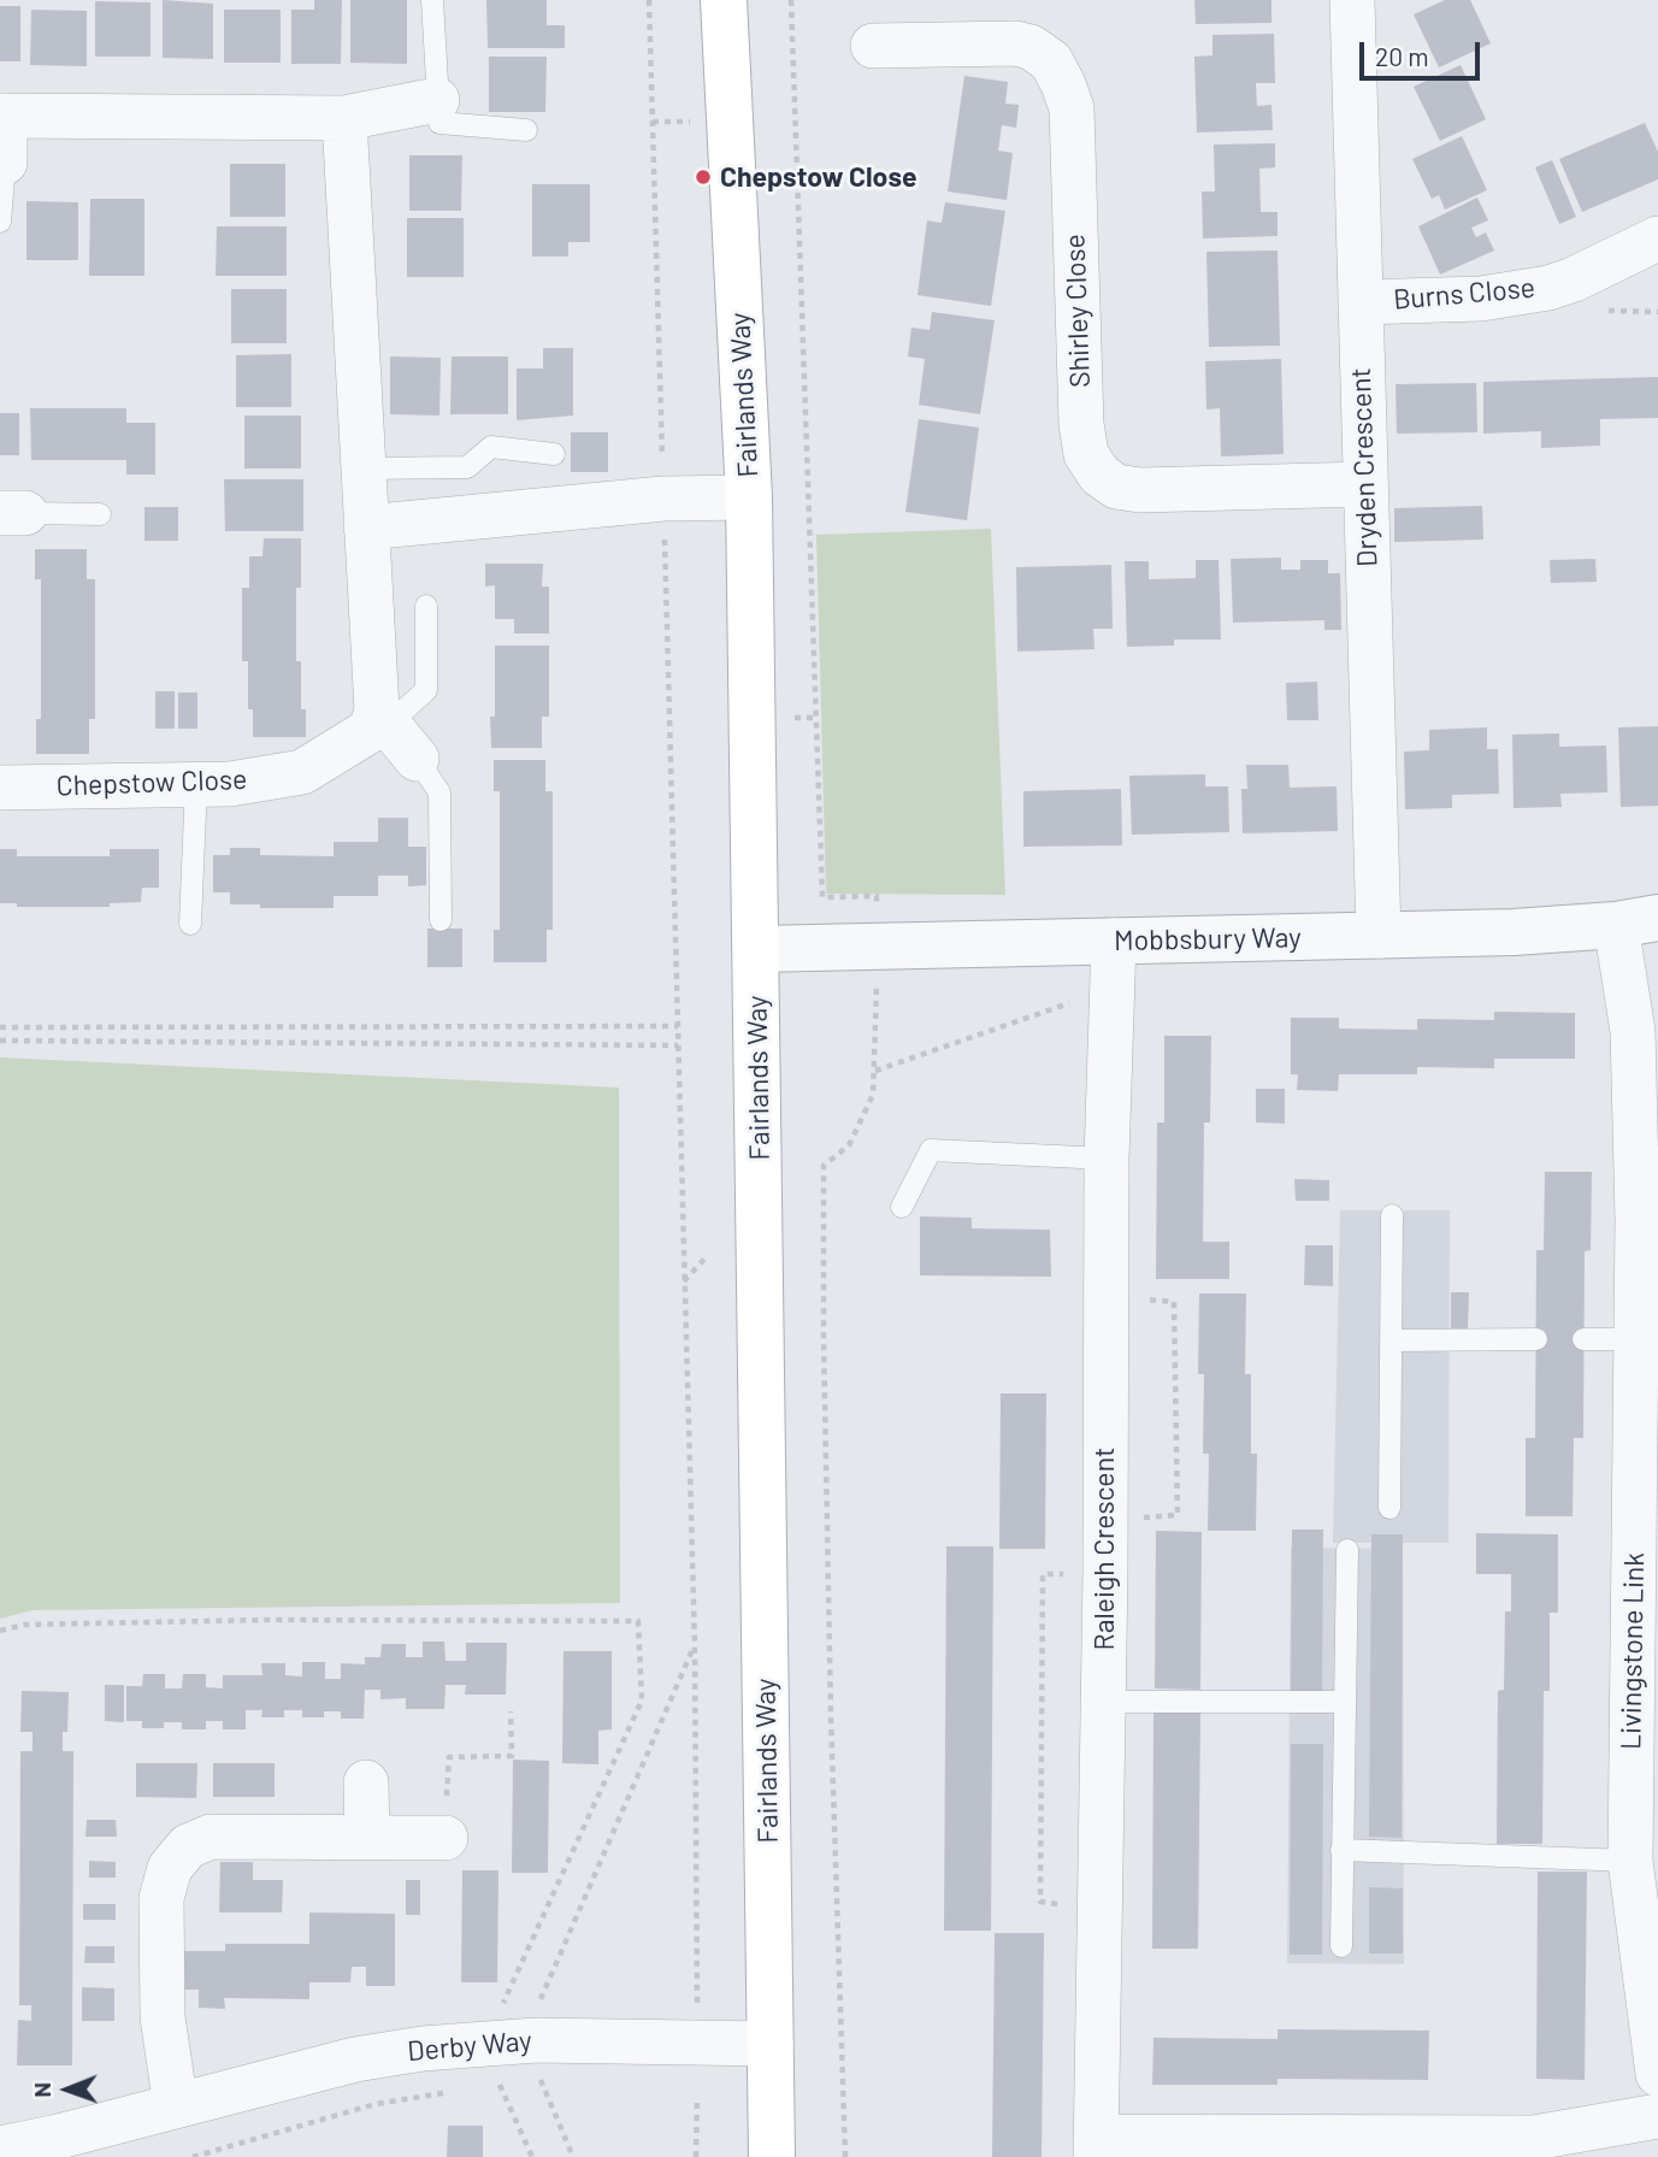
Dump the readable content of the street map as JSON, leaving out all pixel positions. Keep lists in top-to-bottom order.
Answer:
{
  "streets": {
    "main road": ["Fairlands Way"],
    "street": [
      "Burns Close",
      "Shirley Close",
      "Dryden Crescent",
      "Chepstow Close",
      "Mobbsbury Way",
      "Raleigh Crescent",
      "Livingstone Link",
      "Derby Way"
    ]
  },
  "crossings": [
    ["Burns Close", "Dryden Crescent"],
    ["Shirley Close", "Dryden Crescent"],
    ["Fairlands Way", "Mobbsbury Way"],
    ["Fairlands Way", "Derby Way"],
    ["Dryden Crescent", "Mobbsbury Way"],
    ["Mobbsbury Way", "Raleigh Crescent"],
    ["Mobbsbury Way", "Livingstone Link"]
  ],
  "places": ["Chepstow Close"],
  "scale_bar": "20 m",
  "north": "left"
}
